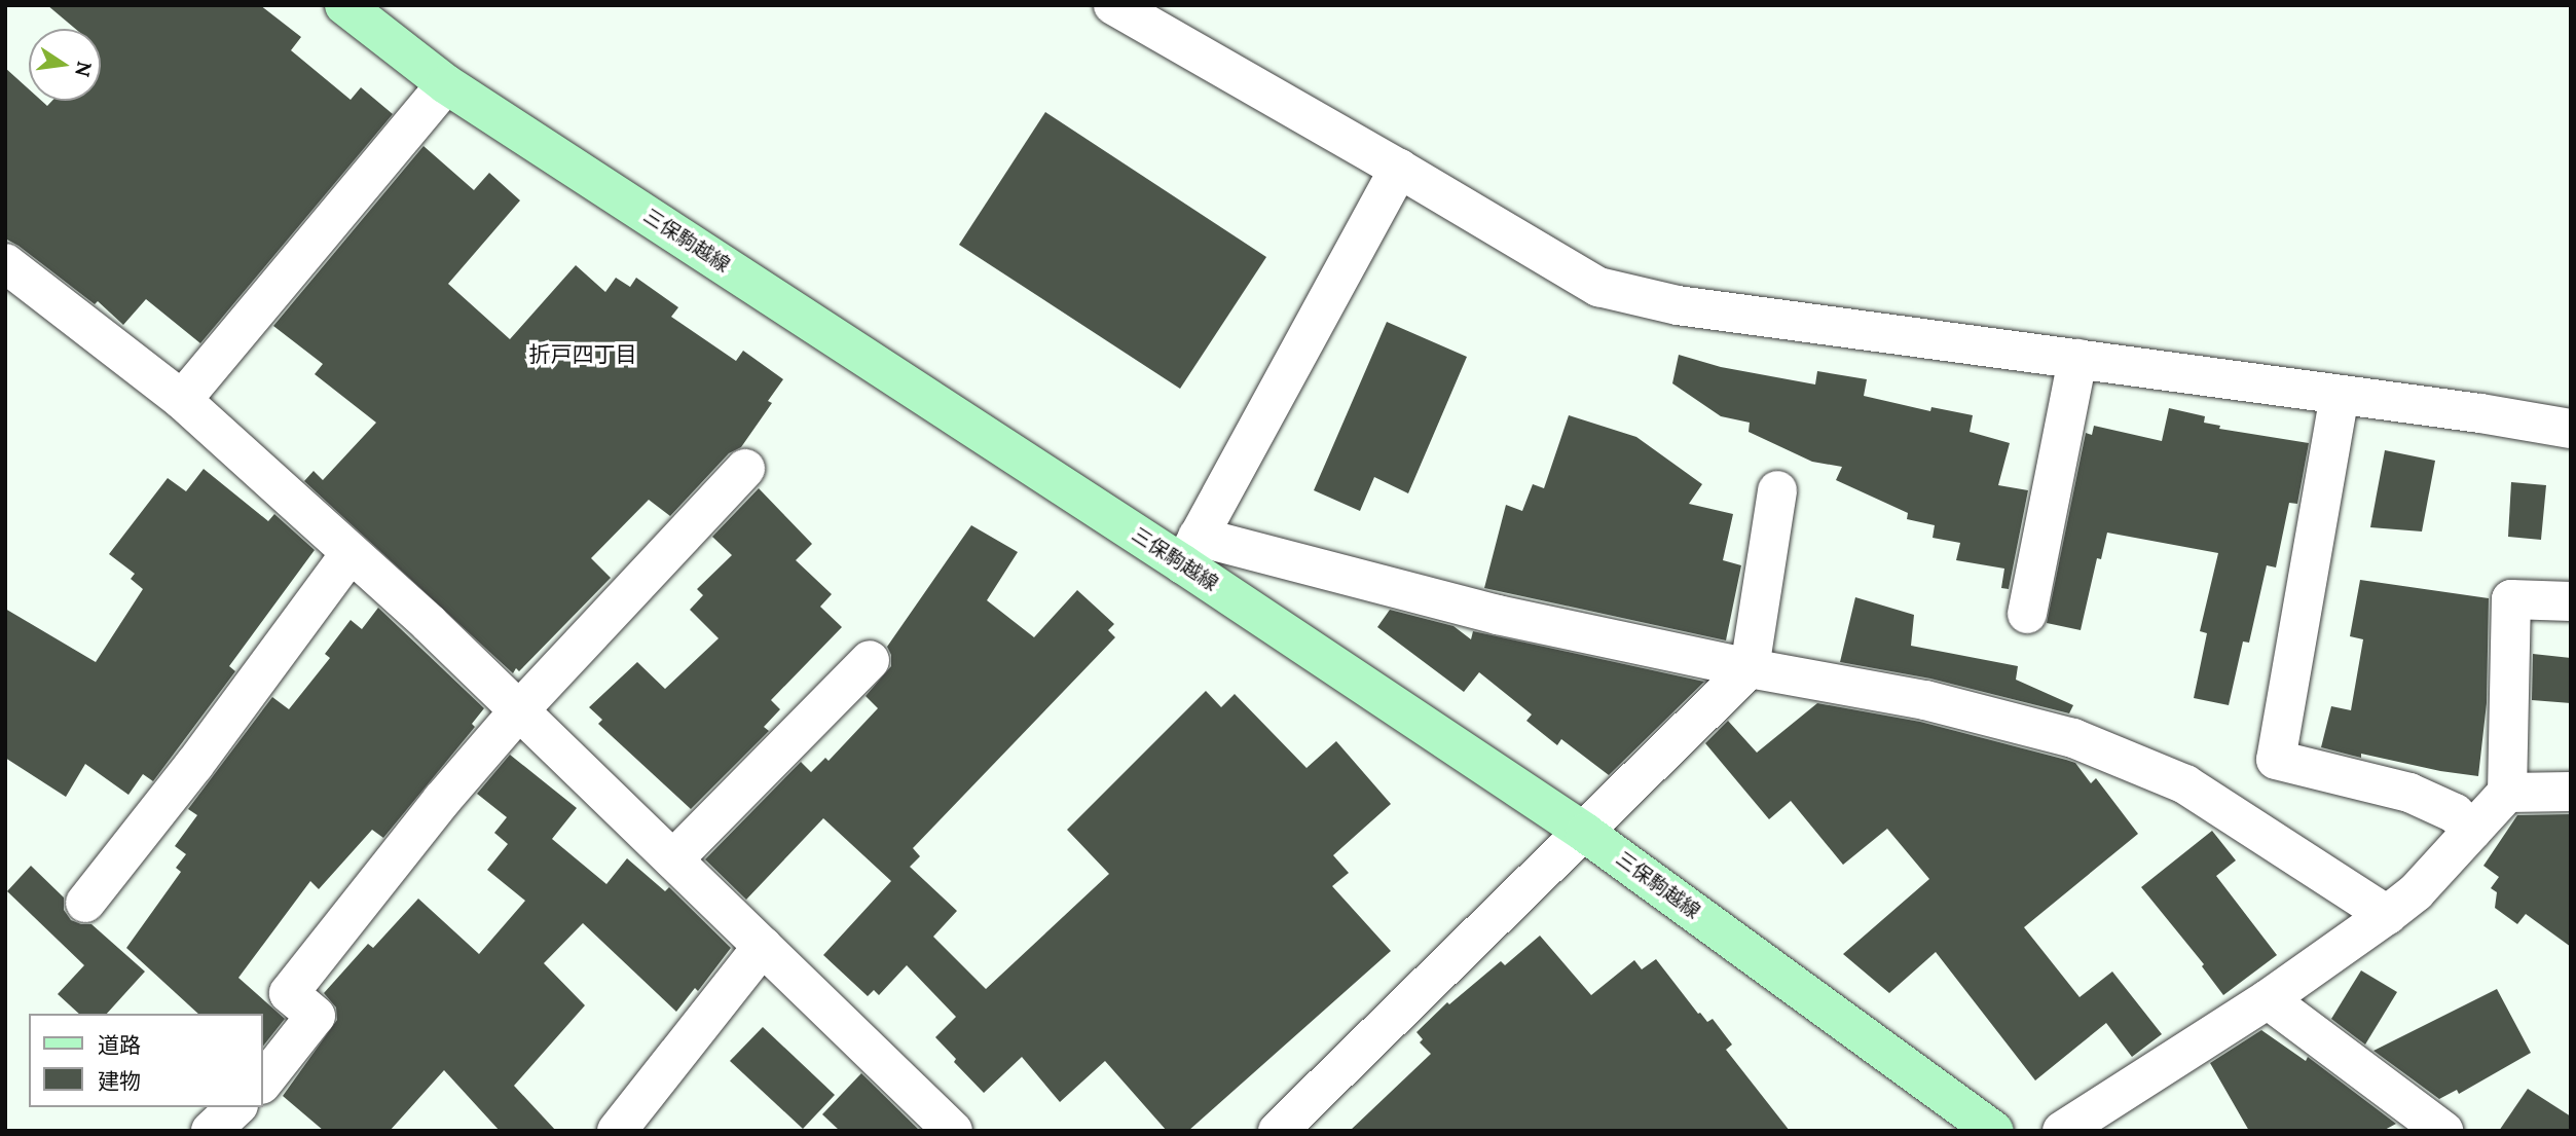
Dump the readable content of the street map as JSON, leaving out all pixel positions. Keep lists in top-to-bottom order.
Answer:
{
  "streets": {
    "main road": ["三保駒越線"]
  },
  "districts": ["折戸四丁目"],
  "legend": ["道路", "建物"],
  "north": "right"
}
